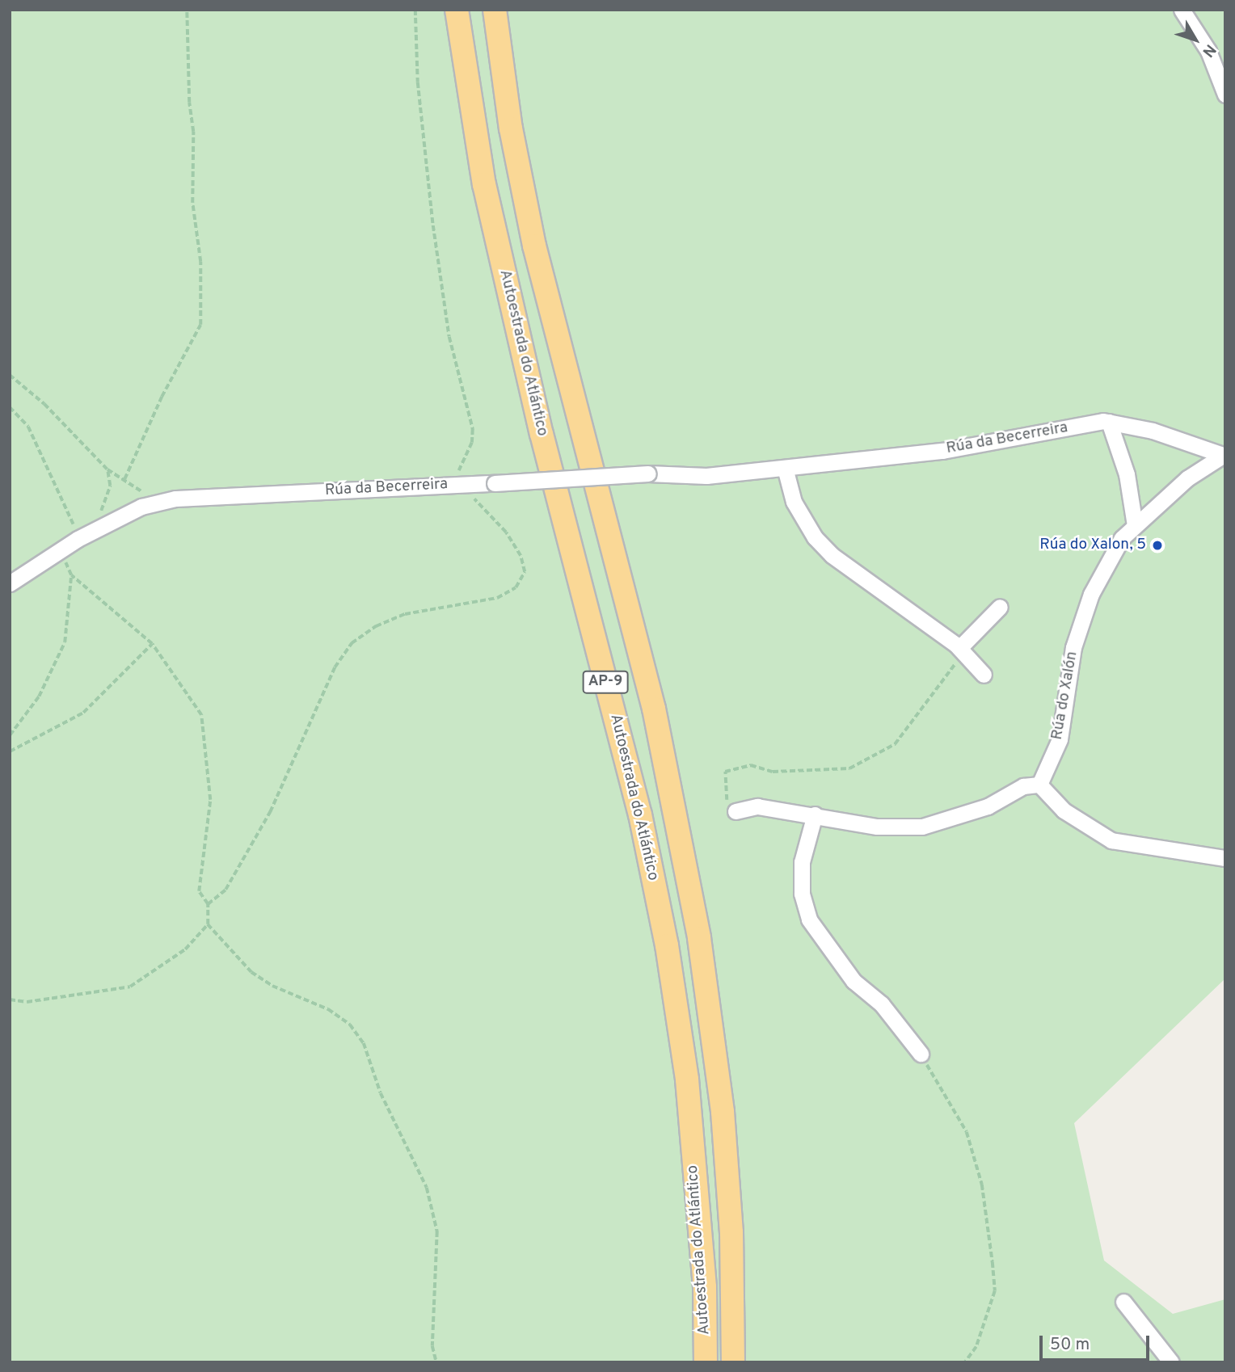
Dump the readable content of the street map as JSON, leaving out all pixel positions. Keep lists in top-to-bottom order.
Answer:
{
  "streets": {
    "highway": ["Autoestrada do Atlántico", "AP-9"],
    "street": ["Rúa da Becerreira", "Rúa do Xalón"]
  },
  "crossings": [
    ["Rúa da Becerreira", "Rúa do Xalón"]
  ],
  "places": ["Rúa do Xalon, 5"],
  "scale_bar": "50 m",
  "north": "bottom right"
}
